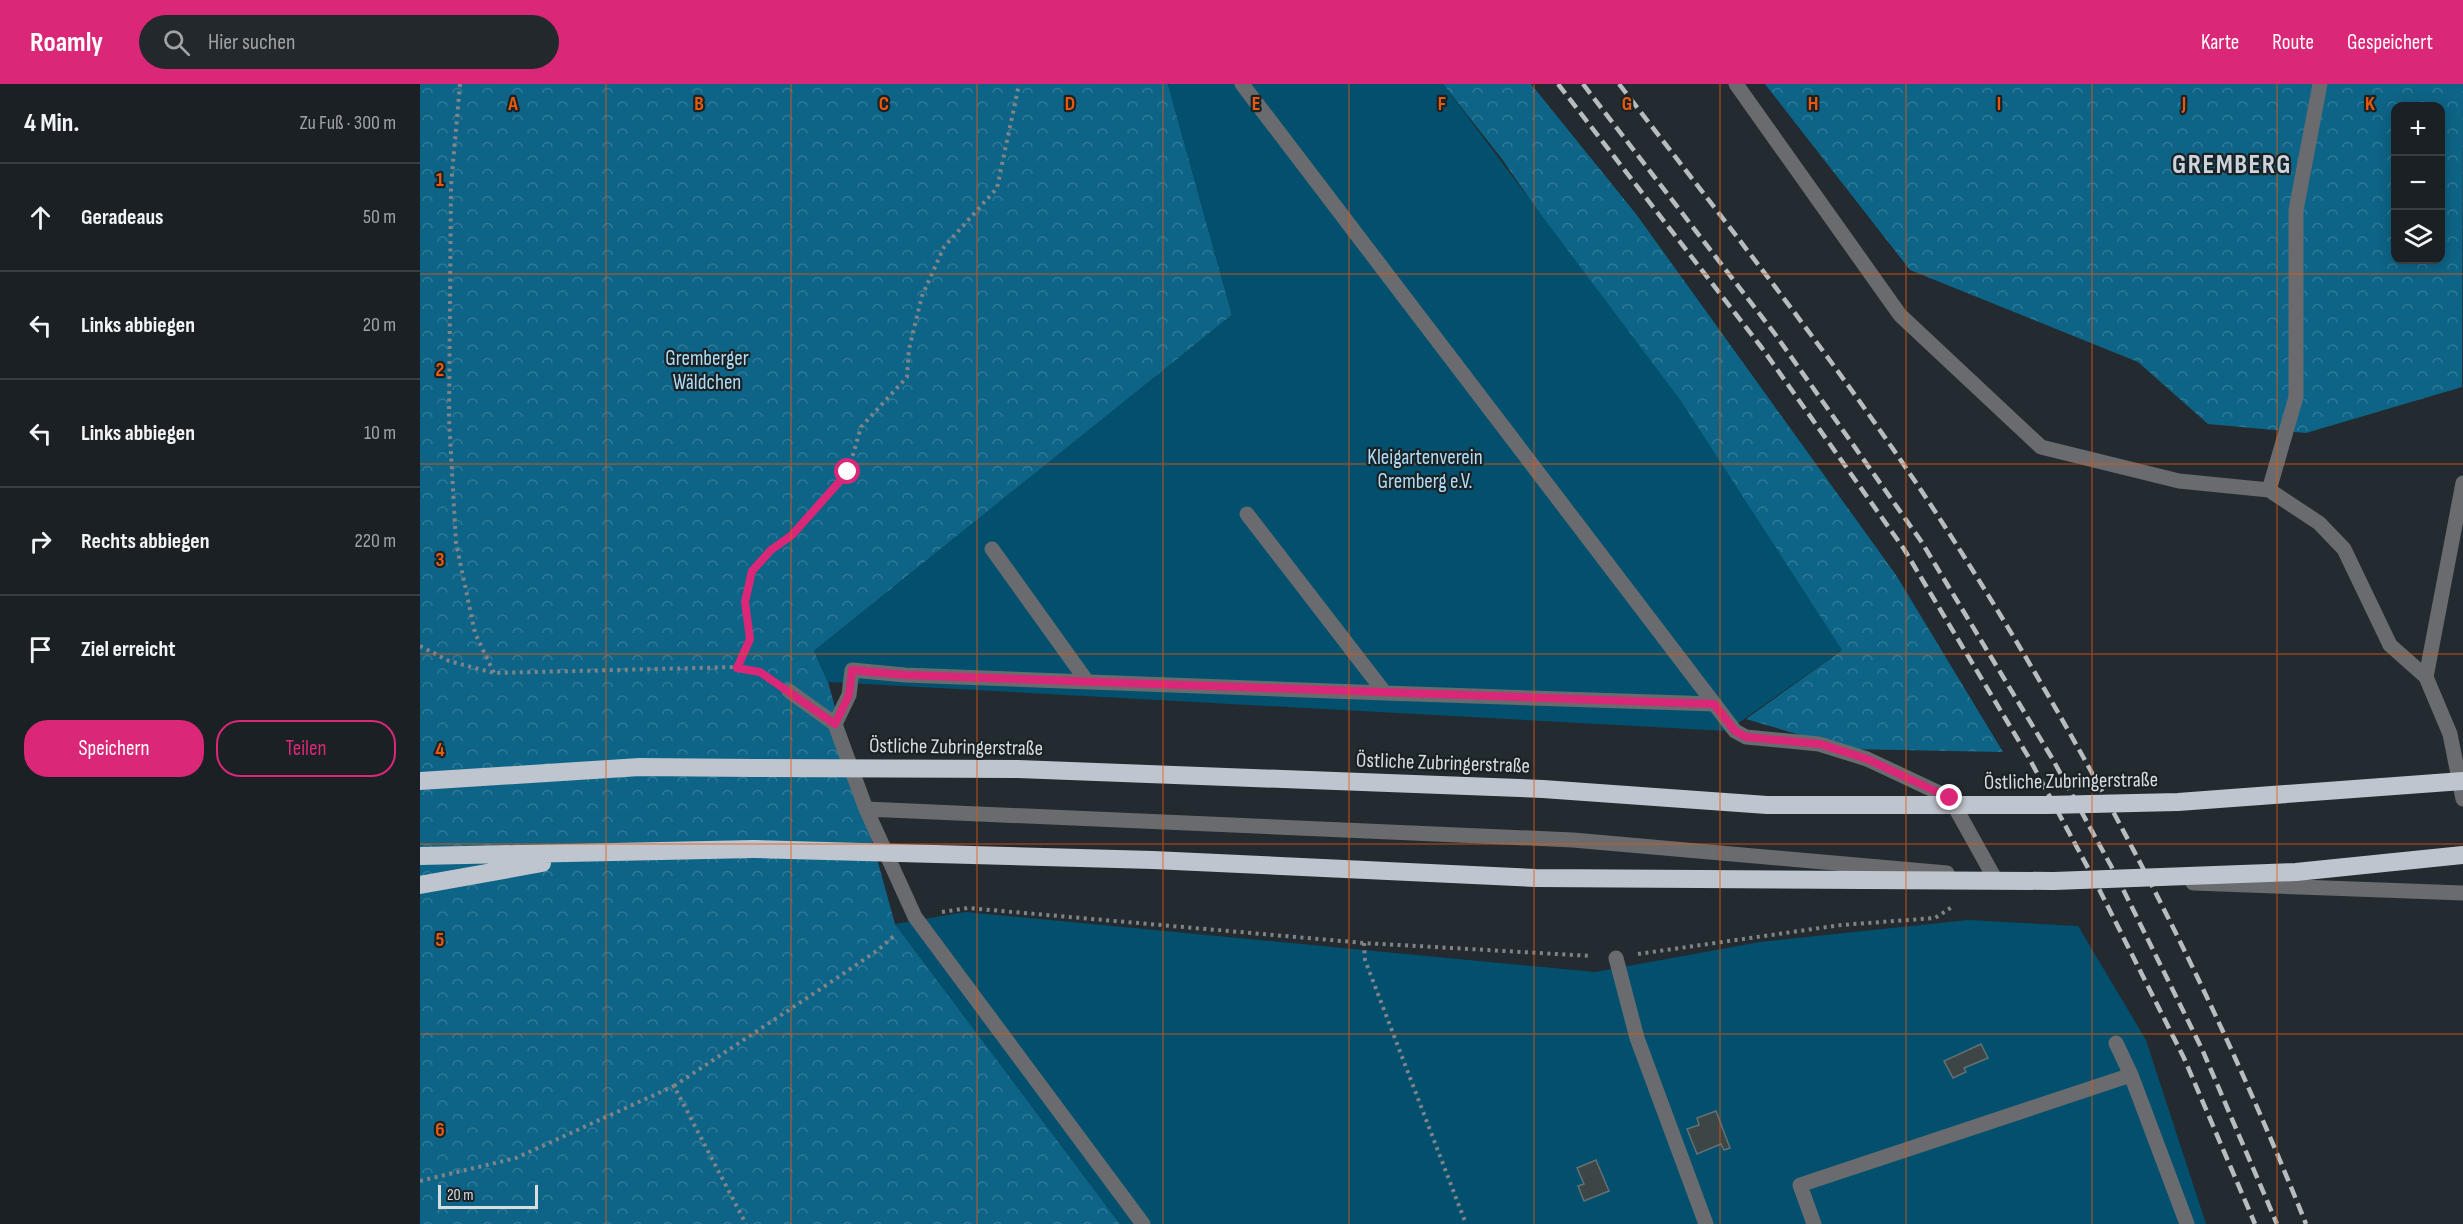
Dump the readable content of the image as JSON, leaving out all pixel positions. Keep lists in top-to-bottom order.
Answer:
{
  "streets": {
    "highway": ["Östliche Zubringerstraße"]
  },
  "districts": ["GREMBERG"],
  "parks": ["Gremberger Wäldchen", "Kleigartenverein Gremberg e.V."],
  "scale_bar": "20 m",
  "page": {
    "header": "Roamly",
    "search": "Hier suchen",
    "nav": ["Karte", "Route", "Gespeichert"],
    "heading": ["4 Min.", "Zu Fuß · 300 m"],
    "map_buttons": ["+", "−"],
    "list": [
      ["Geradeaus", "50 m"],
      ["Links abbiegen", "20 m"],
      ["Links abbiegen", "10 m"],
      ["Rechts abbiegen", "220 m"],
      "Ziel erreicht"
    ],
    "buttons": ["Speichern", "Teilen"],
    "scale": "20 m"
  },
  "grid": {
    "columns": [
      "A",
      "B",
      "C",
      "D",
      "E",
      "F",
      "G",
      "H",
      "I",
      "J",
      "K"
    ],
    "rows": [
      "1",
      "2",
      "3",
      "4",
      "5",
      "6"
    ]
  }
}
